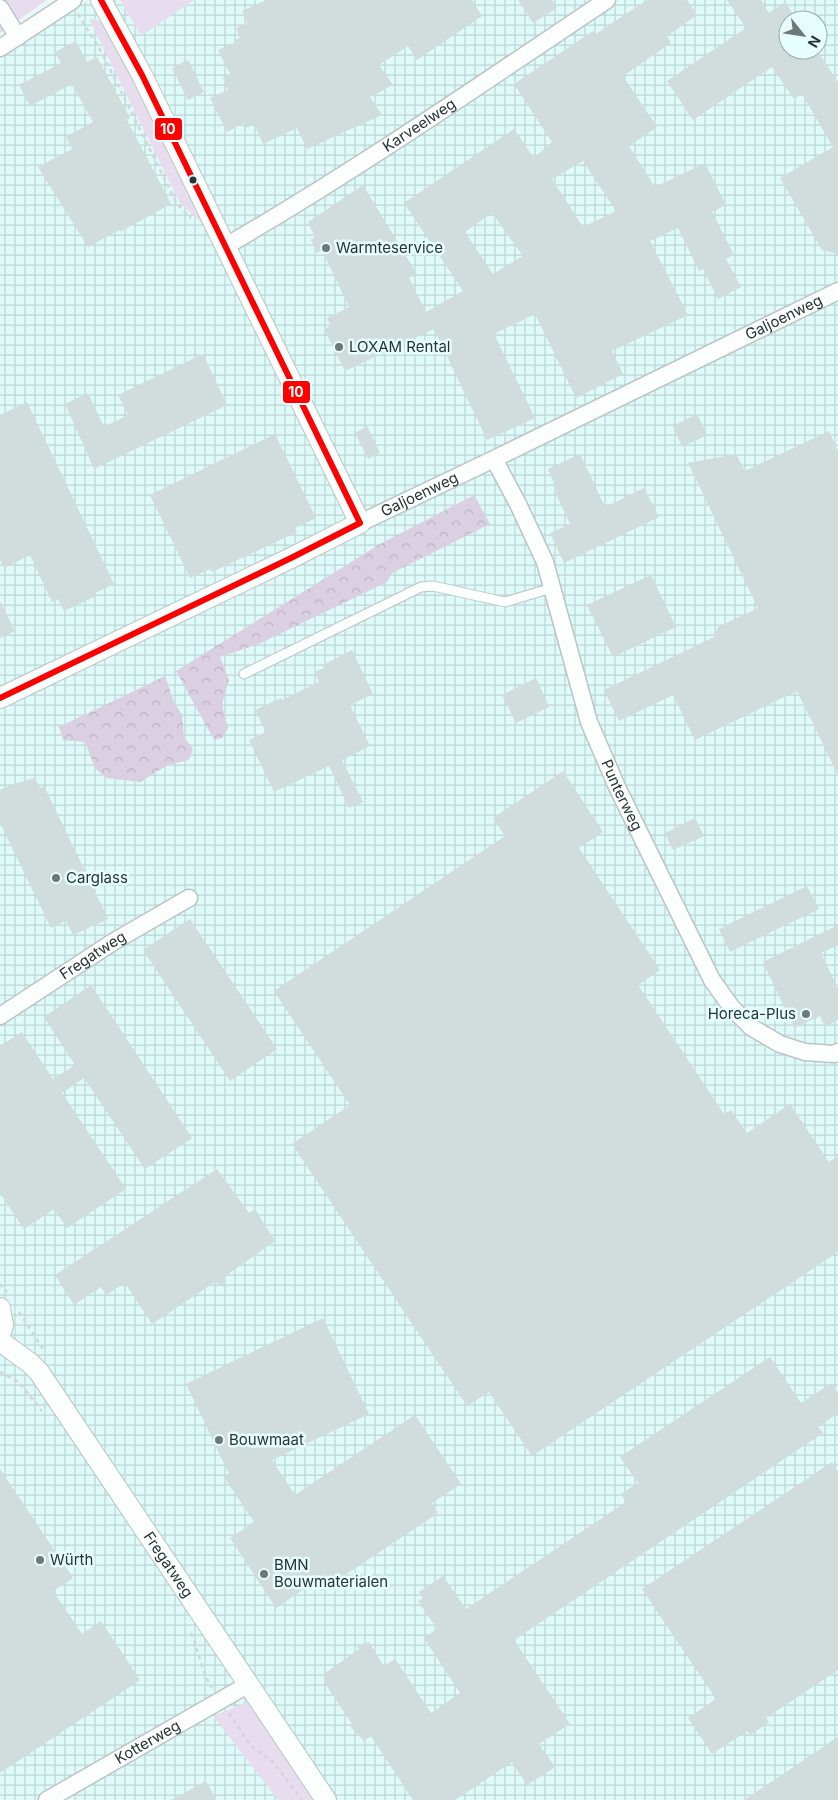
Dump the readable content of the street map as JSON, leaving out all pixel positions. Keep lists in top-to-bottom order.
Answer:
{
  "streets": {
    "street": [
      "Karveelweg",
      "Galjoenweg",
      "Punterweg",
      "Fregatweg",
      "Kotterweg"
    ]
  },
  "crossings": [
    ["Galjoenweg", "Punterweg"],
    ["Fregatweg", "Kotterweg"]
  ],
  "places": [
    "Warmteservice",
    "LOXAM Rental",
    "Carglass",
    "Horeca-Plus",
    "Bouwmaat",
    "Würth",
    "BMN Bouwmaterialen"
  ],
  "lines": ["transit line 10"],
  "north": "bottom right"
}
